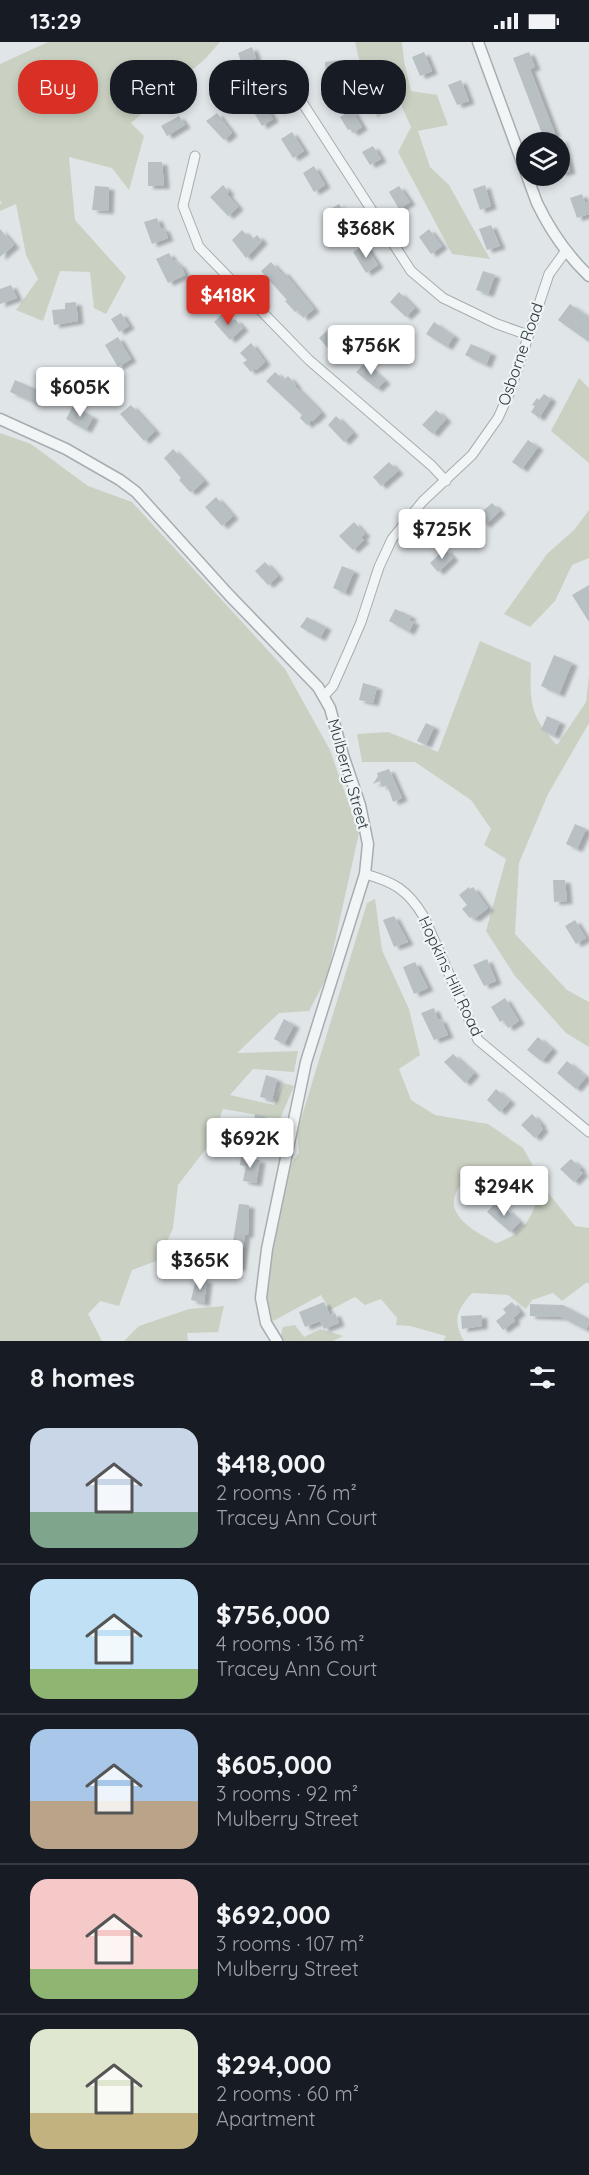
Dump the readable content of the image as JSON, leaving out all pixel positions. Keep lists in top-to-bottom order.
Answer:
{
  "streets": {
    "street": ["Osborne Road", "Mulberry Street", "Hopkins Hill Road"]
  },
  "crossings": [
    ["Osborne Road", "Mulberry Street"],
    ["Mulberry Street", "Hopkins Hill Road"]
  ],
  "page": {
    "status": "13:29",
    "chip": [
      "Buy",
      "Rent",
      "Filters",
      "New"
    ],
    "price": [
      "$368K",
      "$418K",
      "$756K",
      "$605K",
      "$725K",
      "$692K",
      "$294K",
      "$365K"
    ],
    "heading": "8 homes",
    "list": [
      {
        "name": "$418,000",
        "note": "2 rooms · 76 m² · Tracey Ann Court"
      },
      {
        "name": "$756,000",
        "note": "4 rooms · 136 m² · Tracey Ann Court"
      },
      {
        "name": "$605,000",
        "note": "3 rooms · 92 m² · Mulberry Street"
      },
      {
        "name": "$692,000",
        "note": "3 rooms · 107 m² · Mulberry Street"
      },
      {
        "name": "$294,000",
        "note": "2 rooms · 60 m² · Apartment"
      }
    ]
  }
}
